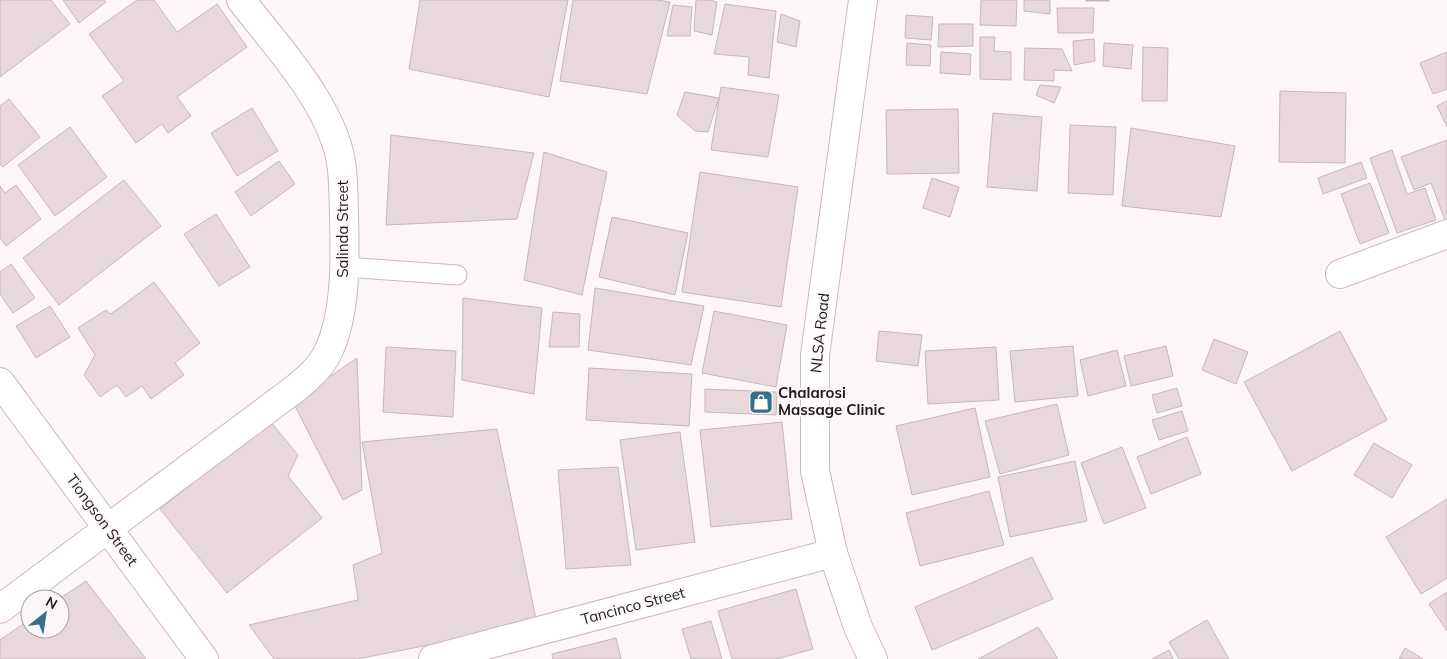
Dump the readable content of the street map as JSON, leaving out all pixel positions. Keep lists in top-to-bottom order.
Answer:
{
  "streets": {
    "street": [
      "Salinda Street",
      "NLSA Road",
      "Tiongson Street",
      "Tancinco Street"
    ]
  },
  "crossings": [
    ["Salinda Street", "Tiongson Street"],
    ["NLSA Road", "Tancinco Street"]
  ],
  "places": {
    "shop": ["Chalarosi Massage Clinic"]
  },
  "north": "top right"
}
